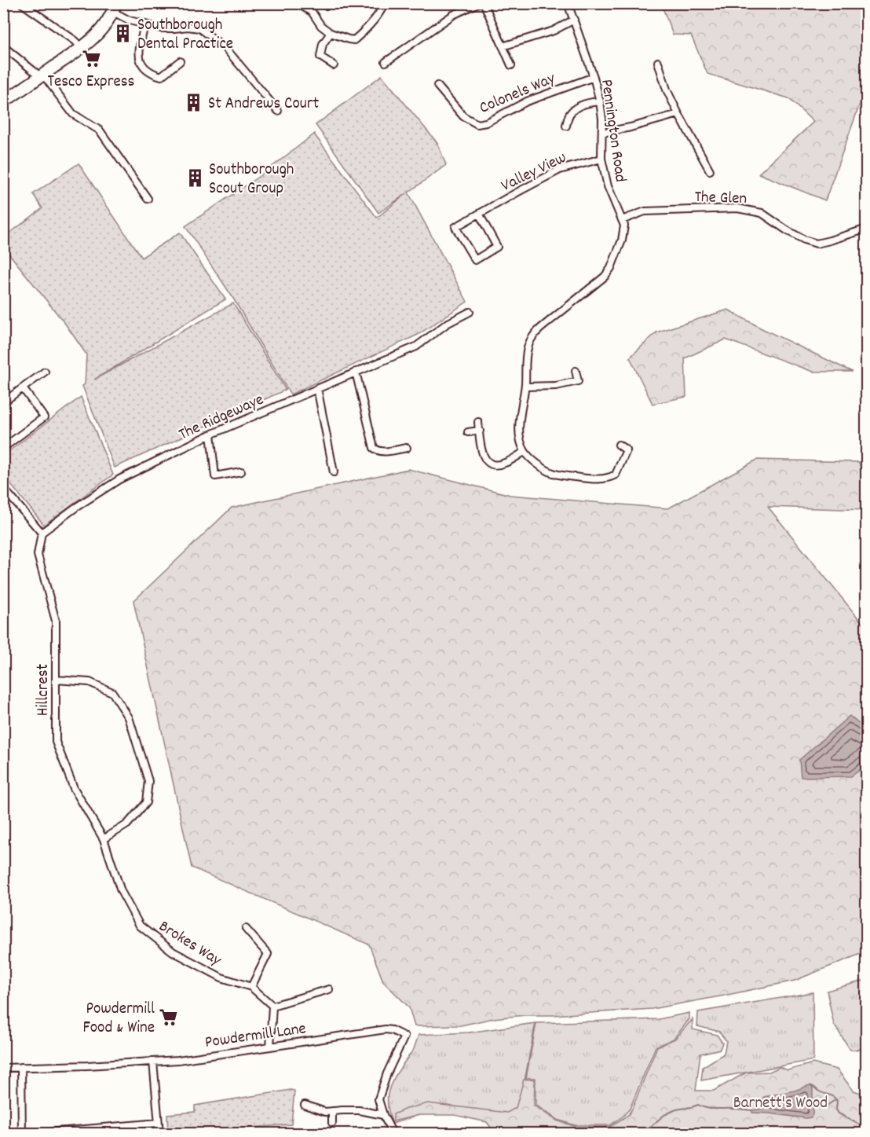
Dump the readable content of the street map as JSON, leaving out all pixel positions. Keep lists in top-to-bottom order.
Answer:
{
  "streets": {
    "street": [
      "Colonels Way",
      "Pennington Road",
      "Valley View",
      "The Glen",
      "The Ridgewaye",
      "Hillcrest",
      "Brokes Way",
      "Powdermill Lane"
    ]
  },
  "crossings": [
    ["Colonels Way", "Pennington Road"],
    ["Pennington Road", "Valley View"],
    ["Pennington Road", "The Glen"],
    ["The Ridgewaye", "Hillcrest"],
    ["Hillcrest", "Brokes Way"]
  ],
  "parks": ["Barnett's Wood"],
  "places": {
    "building": ["Southborough Dental Practice", "St Andrews Court", "Southborough Scout Group"],
    "supermarket": ["Tesco Express", "Powdermill Food & Wine"]
  }
}
